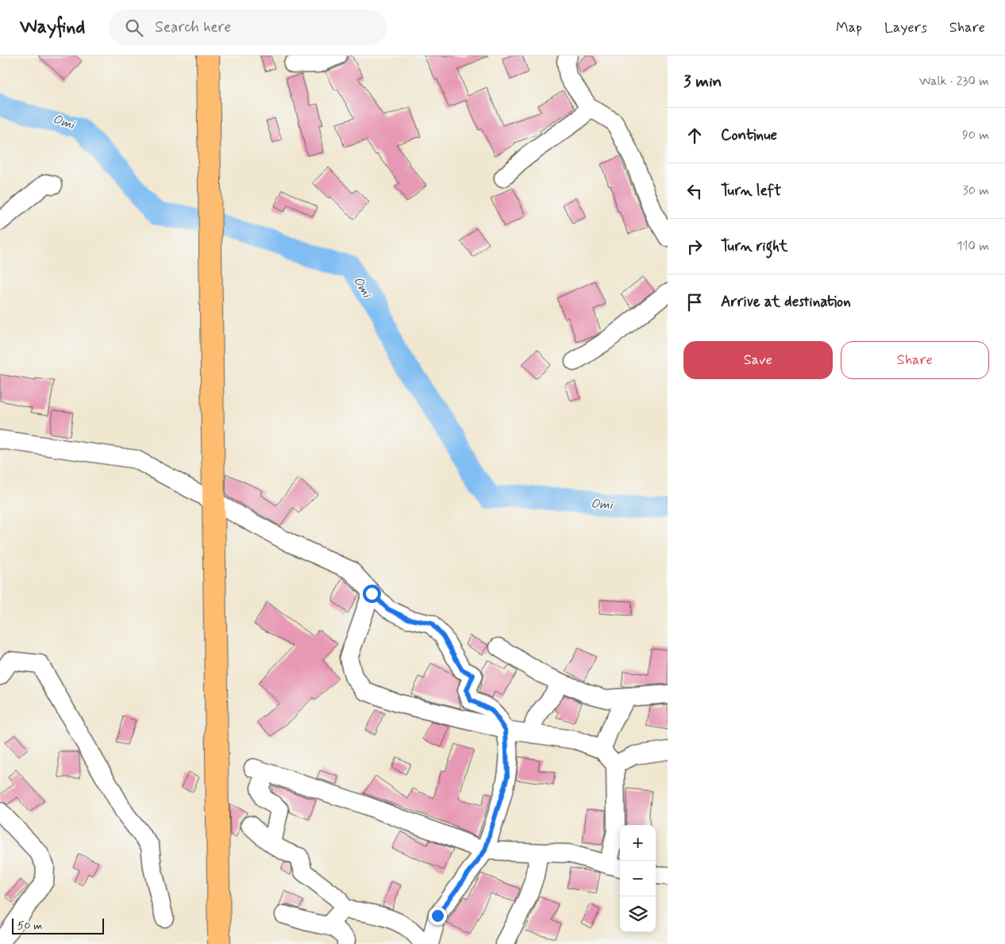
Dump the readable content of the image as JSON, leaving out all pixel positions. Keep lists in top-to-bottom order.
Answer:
{
  "water": ["Omi"],
  "scale_bar": "50 m",
  "page": {
    "header": "Wayfind",
    "search": "Search here",
    "nav": ["Map", "Layers", "Share"],
    "heading": ["3 min", "Walk · 230 m"],
    "list": [
      ["Continue", "90 m"],
      ["Turn left", "30 m"],
      ["Turn right", "110 m"],
      "Arrive at destination"
    ],
    "buttons": ["Save", "Share"],
    "map_buttons": ["+", "−"],
    "scale": "50 m"
  }
}
